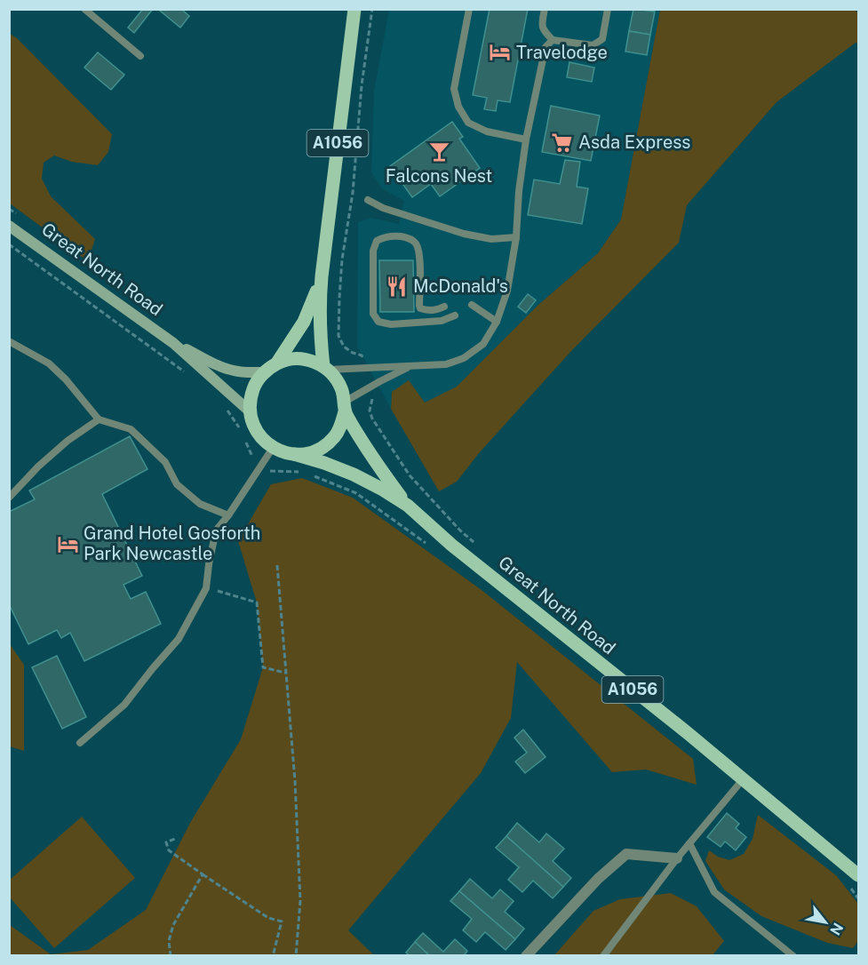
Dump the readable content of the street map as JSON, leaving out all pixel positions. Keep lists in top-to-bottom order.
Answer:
{
  "streets": {
    "main road": ["A1056", "Great North Road"]
  },
  "crossings": [
    ["A1056", "Great North Road"]
  ],
  "places": {
    "hotel": ["Travelodge", "Grand Hotel Gosforth Park Newcastle"],
    "supermarket": ["Asda Express"],
    "bar": ["Falcons Nest"],
    "restaurant": ["McDonald's"]
  },
  "north": "bottom right"
}
